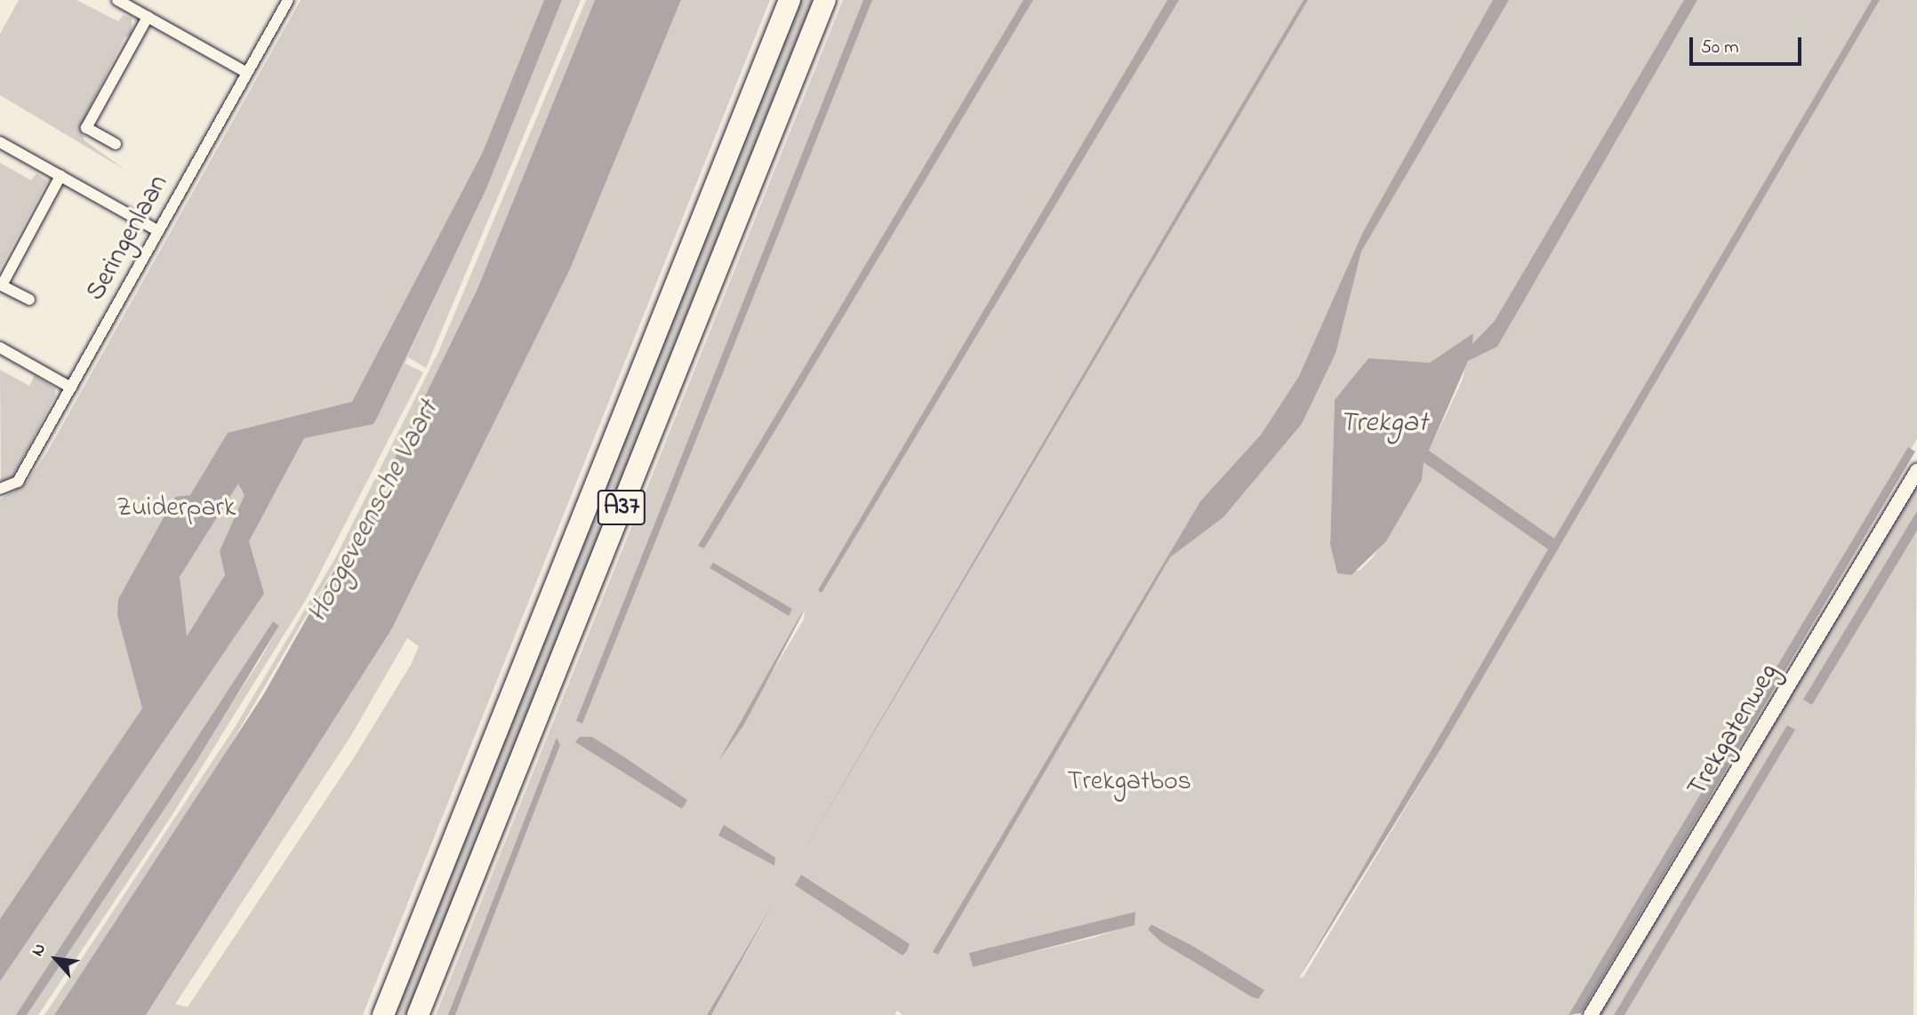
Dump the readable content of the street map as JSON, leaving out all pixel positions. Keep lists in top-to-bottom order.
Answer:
{
  "streets": {
    "highway": ["A37"],
    "street": ["Seringenlaan", "Trekgatenweg"]
  },
  "water": ["Trekgat", "Hoogeveensche Vaart"],
  "parks": ["Zuiderpark", "Trekgatbos"],
  "scale_bar": "50 m",
  "north": "top left"
}
